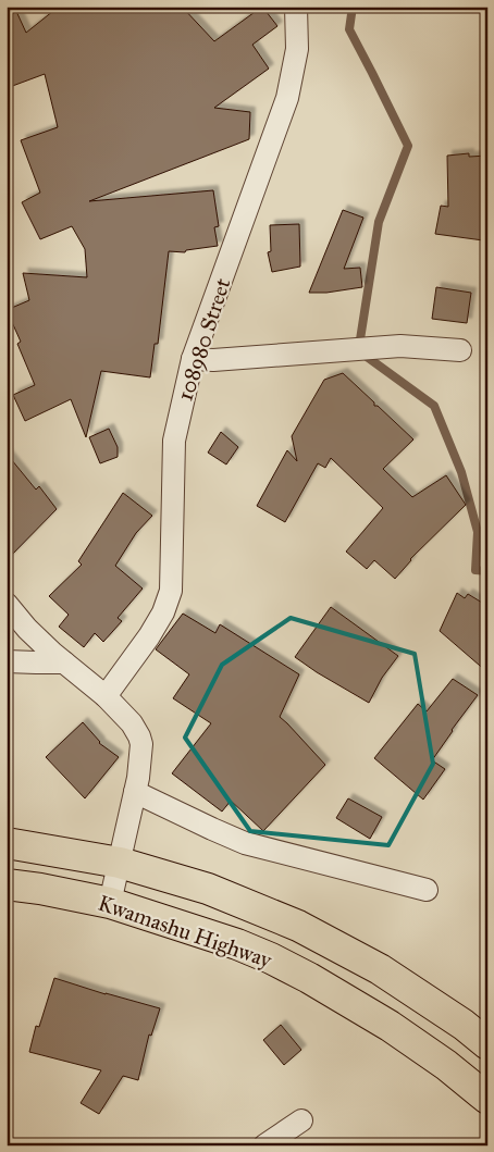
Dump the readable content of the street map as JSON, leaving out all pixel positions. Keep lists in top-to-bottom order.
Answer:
{
  "streets": {
    "main road": ["Kwamashu Highway"],
    "street": ["108980 Street"]
  }
}
